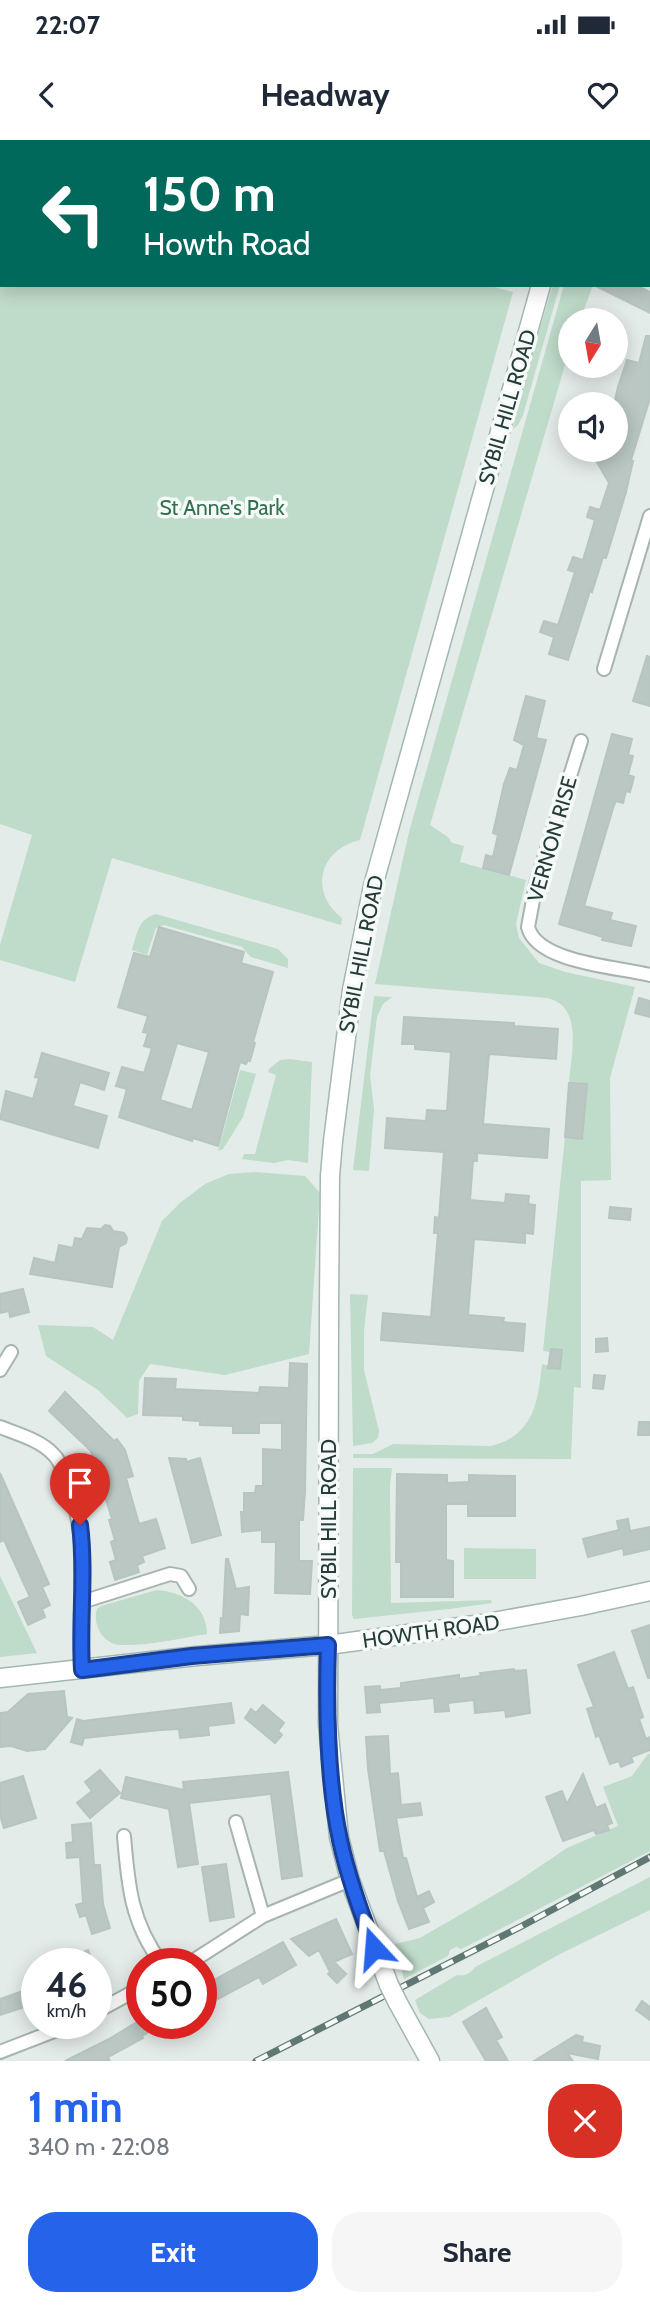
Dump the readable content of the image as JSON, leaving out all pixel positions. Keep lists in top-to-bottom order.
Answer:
{
  "streets": {
    "main road": ["SYBIL HILL ROAD", "HOWTH ROAD"],
    "street": ["VERNON RISE"]
  },
  "crossings": [
    ["SYBIL HILL ROAD", "HOWTH ROAD"]
  ],
  "parks": ["St Anne's Park"],
  "north": "bottom",
  "page": {
    "status": "22:07",
    "header": "Headway",
    "turn": ["150 m", "Howth Road"],
    "speed": "46 km/h",
    "limit": "50",
    "heading": ["1 min", "340 m · 22:08"],
    "buttons": ["Exit", "Share"]
  }
}
